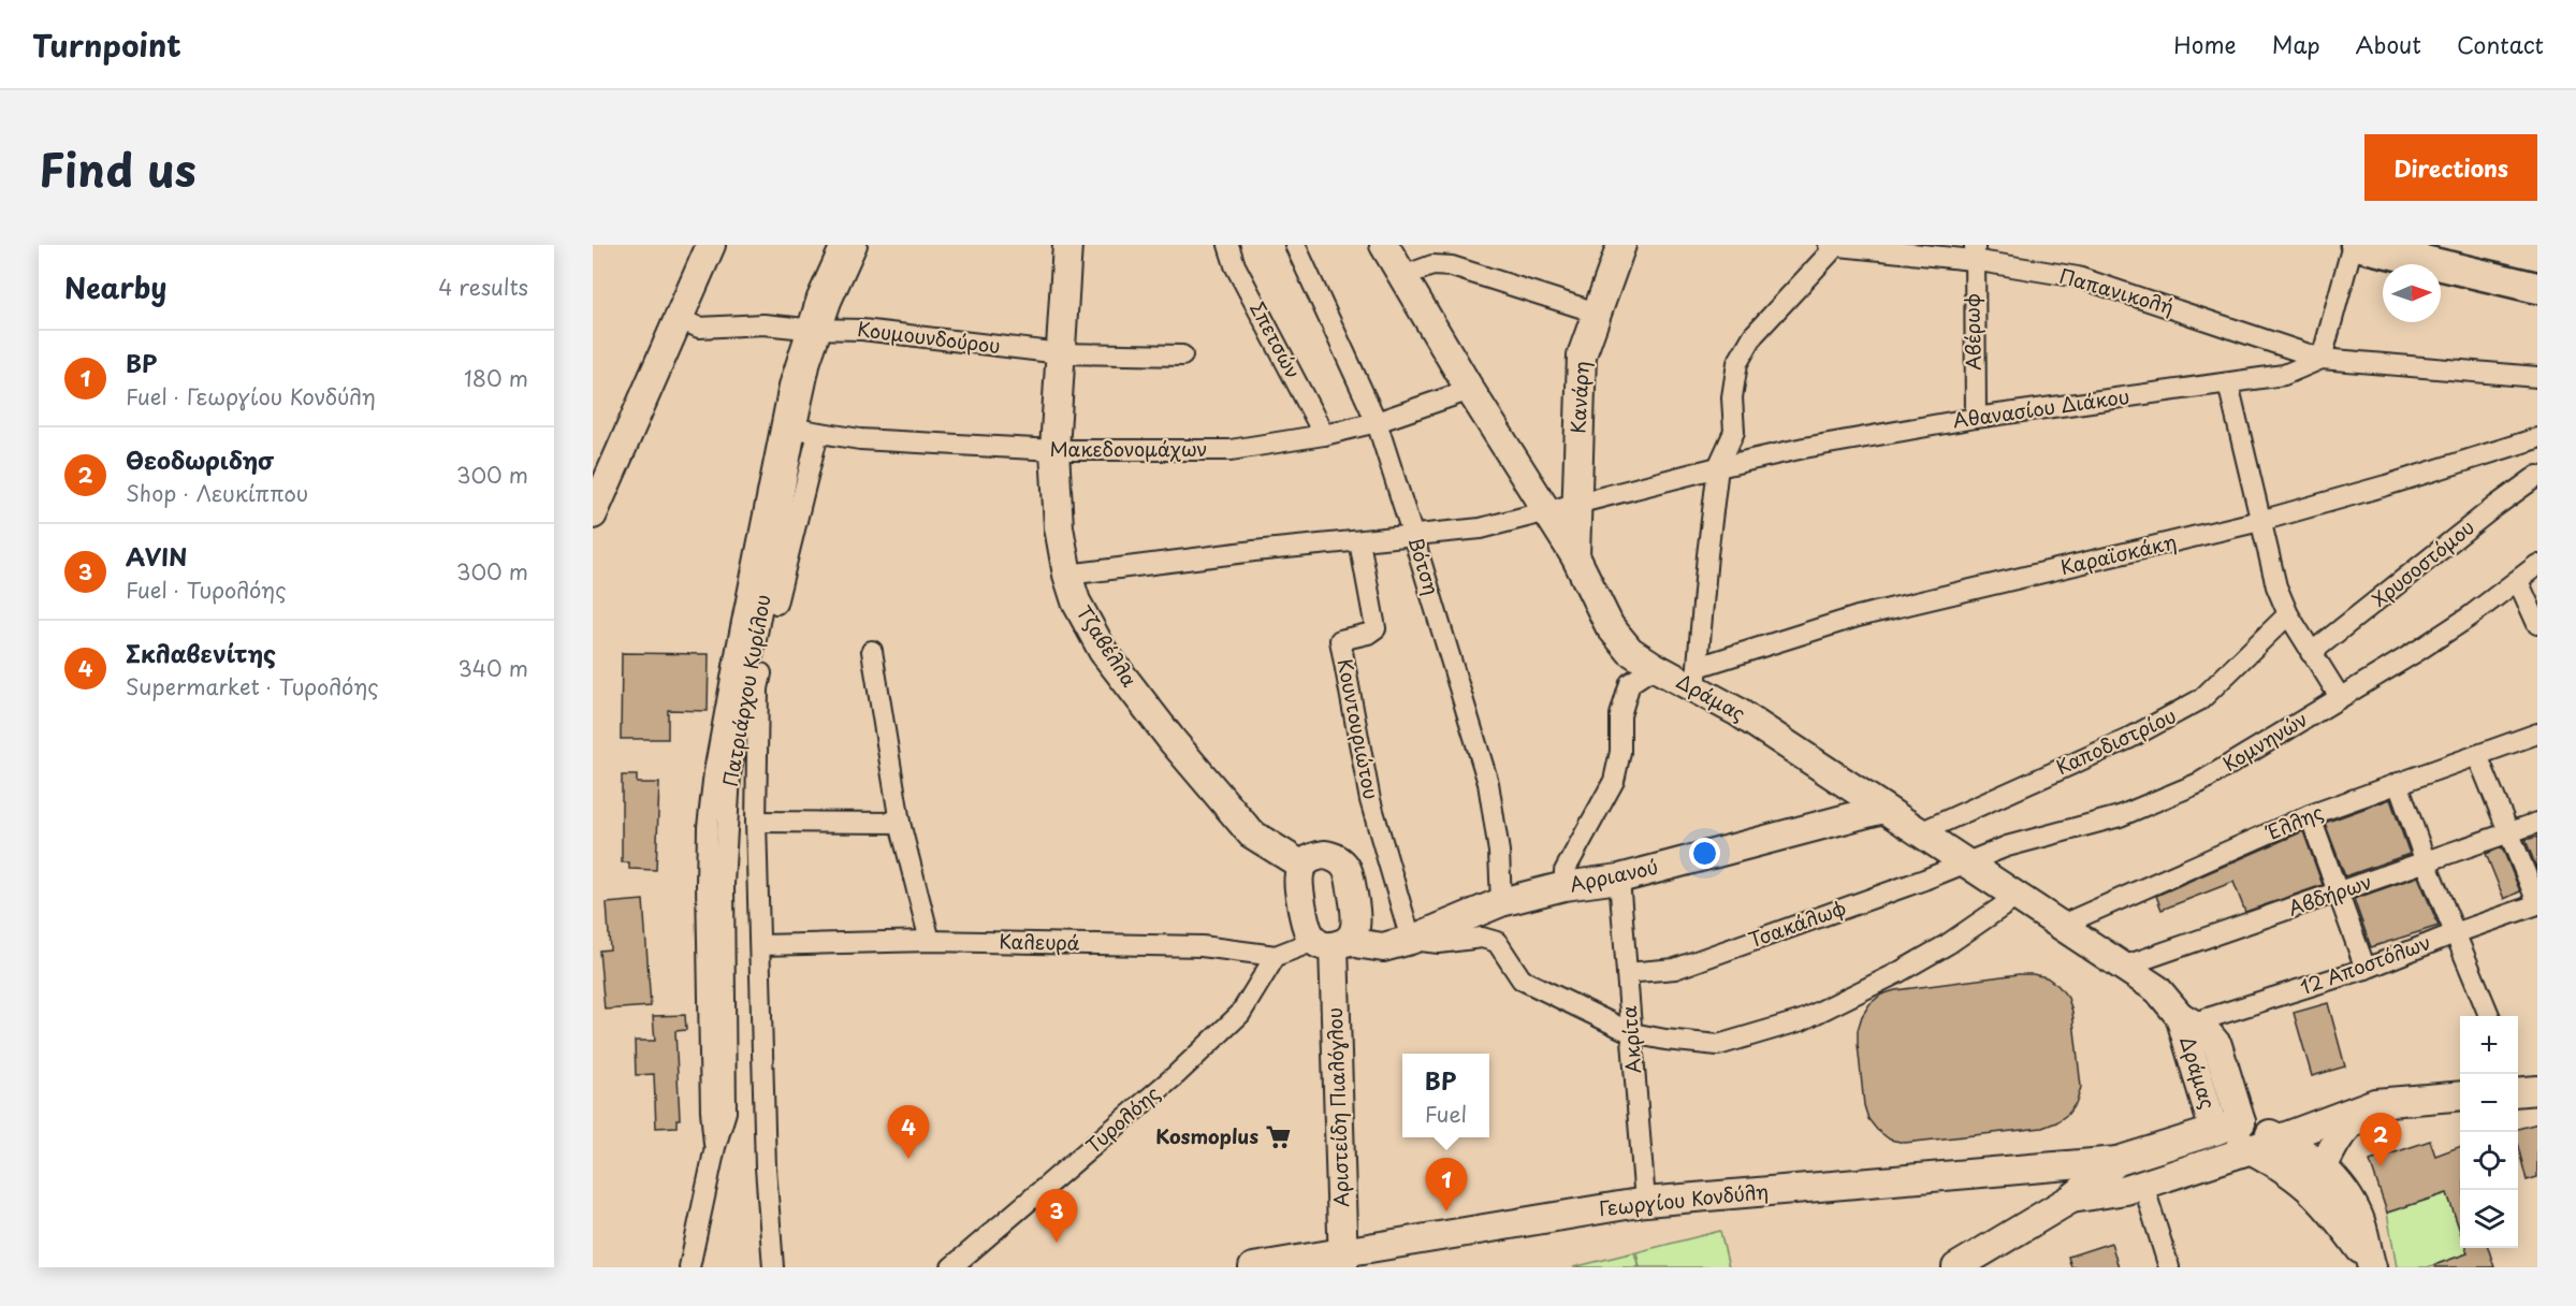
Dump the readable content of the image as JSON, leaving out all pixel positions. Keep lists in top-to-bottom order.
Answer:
{
  "streets": {
    "street": [
      "Παπανικολή",
      "Αβέρωφ",
      "Κουμουνδούρου",
      "Σπετσών",
      "Κανάρη",
      "Αθανασίου Διάκου",
      "Μακεδονομάχων",
      "Καραϊσκάκη",
      "Χρυσοστόμου",
      "Βότση",
      "Τζαβέλλα",
      "Πατριάρχου Κυρίλου",
      "Δράμας",
      "Κουντουριώτου",
      "Καποδιστρίου",
      "Κομνηνών",
      "Έλλης",
      "Αρριανού",
      "Αβδήρων",
      "Τσακάλωφ",
      "Καλευρά",
      "12 Αποστόλων",
      "Ακρίτα",
      "Αριστείδη Πιαλόγλου",
      "Τυρολόης",
      "Γεωργίου Κονδύλη"
    ]
  },
  "crossings": [
    ["Παπανικολή", "Αβέρωφ"],
    ["Παπανικολή", "Αθανασίου Διάκου"],
    ["Αβέρωφ", "Αθανασίου Διάκου"],
    ["Κουμουνδούρου", "Τζαβέλλα"],
    ["Κουμουνδούρου", "Πατριάρχου Κυρίλου"],
    ["Σπετσών", "Μακεδονομάχων"],
    ["Κανάρη", "Αθανασίου Διάκου"],
    ["Κανάρη", "Δράμας"],
    ["Αθανασίου Διάκου", "Δράμας"],
    ["Μακεδονομάχων", "Βότση"],
    ["Μακεδονομάχων", "Τζαβέλλα"],
    ["Μακεδονομάχων", "Πατριάρχου Κυρίλου"],
    ["Μακεδονομάχων", "Δράμας"],
    ["Καραϊσκάκη", "Δράμας"],
    ["Βότση", "Αρριανού"],
    ["Τζαβέλλα", "Αρριανού"],
    ["Τζαβέλλα", "Καλευρά"],
    ["Τζαβέλλα", "Αριστείδη Πιαλόγλου"],
    ["Δράμας", "Καποδιστρίου"],
    ["Δράμας", "Κομνηνών"],
    ["Δράμας", "Έλλης"],
    ["Δράμας", "Αρριανού"],
    ["Δράμας", "Αβδήρων"],
    ["Δράμας", "Τσακάλωφ"],
    ["Δράμας", "12 Αποστόλων"],
    ["Κουντουριώτου", "Αρριανού"],
    ["Κομνηνών", "Τσακάλωφ"],
    ["Αρριανού", "Καλευρά"],
    ["Αρριανού", "Ακρίτα"],
    ["Αρριανού", "Αριστείδη Πιαλόγλου"],
    ["Τσακάλωφ", "Ακρίτα"],
    ["Καλευρά", "Αριστείδη Πιαλόγλου"],
    ["Καλευρά", "Τυρολόης"],
    ["Ακρίτα", "Γεωργίου Κονδύλη"],
    ["Αριστείδη Πιαλόγλου", "Γεωργίου Κονδύλη"]
  ],
  "places": {
    "supermarket": ["Kosmoplus"]
  },
  "north": "right",
  "page": {
    "header": "Turnpoint",
    "nav": [
      "Home",
      "Map",
      "About",
      "Contact"
    ],
    "title": "Find us",
    "buttons": "Directions",
    "heading": ["Nearby", "4 results"],
    "list": [
      {
        "mark": "1",
        "name": "BP",
        "note": "Fuel · Γεωργίου Κονδύλη",
        "value": "180 m"
      },
      {
        "mark": "2",
        "name": "Θεοδωριδησ",
        "note": "Shop · Λευκίππου",
        "value": "300 m"
      },
      {
        "mark": "3",
        "name": "AVIN",
        "note": "Fuel · Τυρολόης",
        "value": "300 m"
      },
      {
        "mark": "4",
        "name": "Σκλαβενίτης",
        "note": "Supermarket · Τυρολόης",
        "value": "340 m"
      }
    ],
    "map_buttons": ["+", "−"],
    "popup": ["BP", "Fuel"],
    "pins": [
      "4",
      "2",
      "1",
      "3"
    ]
  }
}
